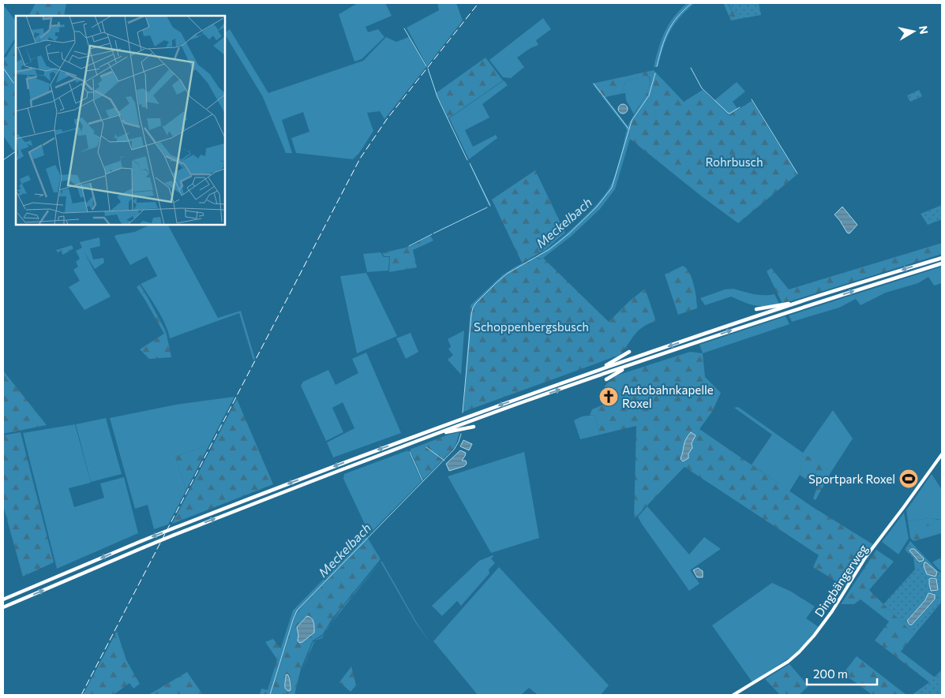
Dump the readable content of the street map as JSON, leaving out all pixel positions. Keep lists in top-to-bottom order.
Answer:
{
  "streets": {
    "main road": ["Dingbängerweg"]
  },
  "water": ["Meckelbach"],
  "parks": ["Rohrbusch", "Schoppenbergsbusch"],
  "places": {
    "church": ["Autobahnkapelle Roxel"],
    "sports": ["Sportpark Roxel"]
  },
  "scale_bar": "200 m",
  "north": "right"
}
